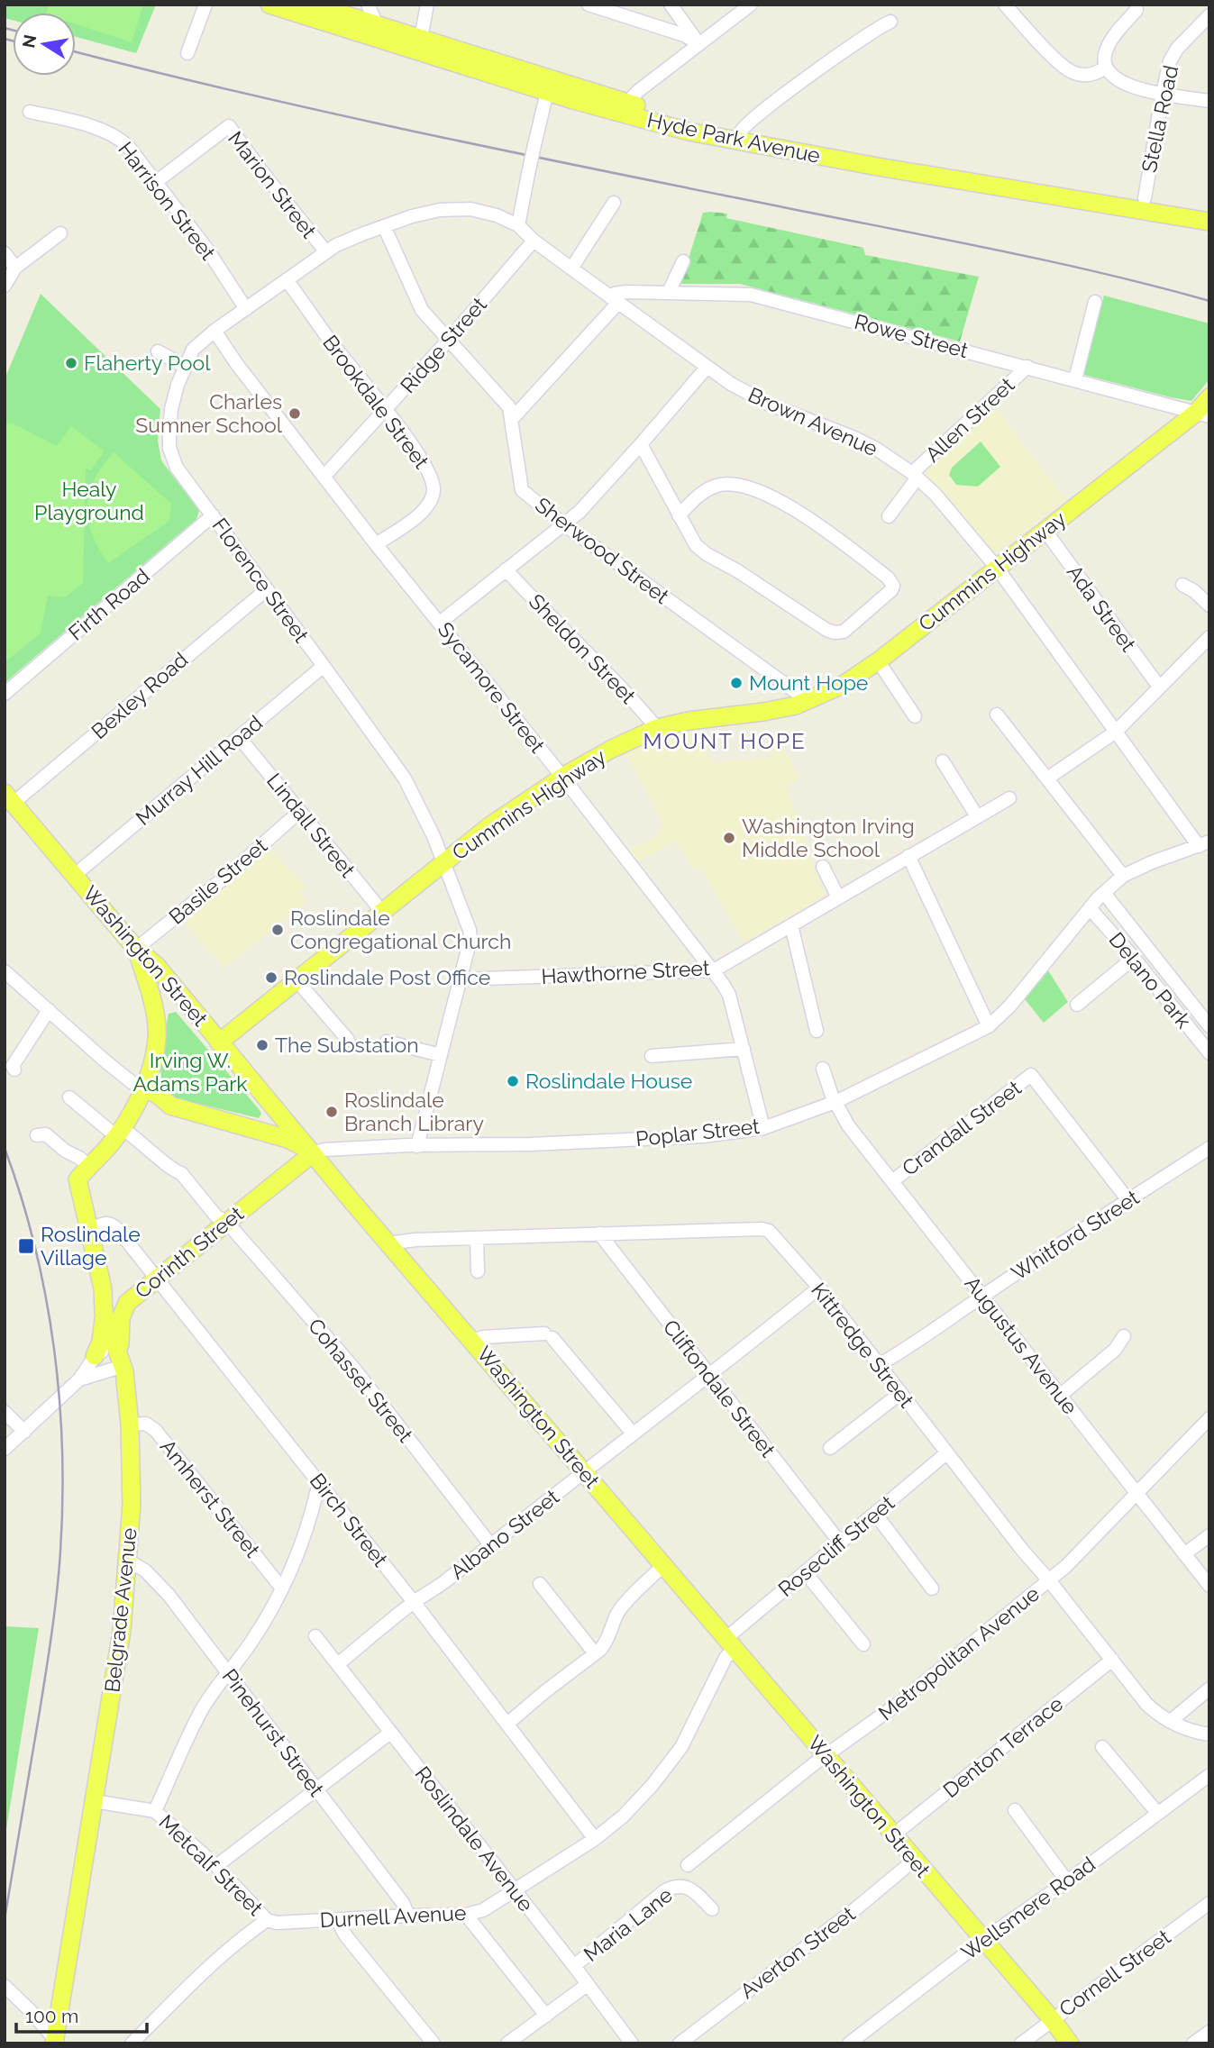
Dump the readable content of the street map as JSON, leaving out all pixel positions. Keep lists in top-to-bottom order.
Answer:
{
  "streets": {
    "main road": [
      "Hyde Park Avenue",
      "Cummins Highway",
      "Washington Street",
      "Corinth Street",
      "Belgrade Avenue"
    ],
    "street": [
      "Stella Road",
      "Marion Street",
      "Harrison Street",
      "Rowe Street",
      "Ridge Street",
      "Brookdale Street",
      "Allen Street",
      "Brown Avenue",
      "Sherwood Street",
      "Florence Street",
      "Firth Road",
      "Ada Street",
      "Sheldon Street",
      "Sycamore Street",
      "Bexley Road",
      "Murray Hill Road",
      "Lindall Street",
      "Basile Street",
      "Hawthorne Street",
      "Delano Park",
      "Crandall Street",
      "Poplar Street",
      "Whitford Street",
      "Kittredge Street",
      "Augustus Avenue",
      "Cohasset Street",
      "Cliftondale Street",
      "Amherst Street",
      "Birch Street",
      "Albano Street",
      "Rosecliff Street",
      "Metropolitan Avenue",
      "Pinehurst Street",
      "Denton Terrace",
      "Roslindale Avenue",
      "Metcalf Street",
      "Wellsmere Road",
      "Durnell Avenue",
      "Maria Lane",
      "Averton Street",
      "Cornell Street"
    ]
  },
  "crossings": [
    ["Stella Road", "Hyde Park Avenue"],
    ["Marion Street", "Harrison Street"],
    ["Marion Street", "Florence Street"],
    ["Harrison Street", "Florence Street"],
    ["Rowe Street", "Allen Street"],
    ["Rowe Street", "Brown Avenue"],
    ["Rowe Street", "Cummins Highway"],
    ["Ridge Street", "Brookdale Street"],
    ["Ridge Street", "Brown Avenue"],
    ["Ridge Street", "Sherwood Street"],
    ["Ridge Street", "Sycamore Street"],
    ["Brookdale Street", "Florence Street"],
    ["Brookdale Street", "Sycamore Street"],
    ["Allen Street", "Brown Avenue"],
    ["Brown Avenue", "Cummins Highway"],
    ["Brown Avenue", "Florence Street"],
    ["Brown Avenue", "Poplar Street"],
    ["Sherwood Street", "Cummins Highway"],
    ["Sherwood Street", "Florence Street"],
    ["Cummins Highway", "Florence Street"],
    ["Cummins Highway", "Ada Street"],
    ["Cummins Highway", "Sheldon Street"],
    ["Cummins Highway", "Sycamore Street"],
    ["Cummins Highway", "Lindall Street"],
    ["Cummins Highway", "Washington Street"],
    ["Florence Street", "Firth Road"],
    ["Florence Street", "Sycamore Street"],
    ["Florence Street", "Bexley Road"],
    ["Florence Street", "Murray Hill Road"],
    ["Florence Street", "Hawthorne Street"],
    ["Florence Street", "Poplar Street"],
    ["Sycamore Street", "Hawthorne Street"],
    ["Sycamore Street", "Poplar Street"],
    ["Bexley Road", "Washington Street"],
    ["Murray Hill Road", "Lindall Street"],
    ["Murray Hill Road", "Washington Street"],
    ["Lindall Street", "Basile Street"],
    ["Basile Street", "Washington Street"],
    ["Washington Street", "Poplar Street"],
    ["Washington Street", "Corinth Street"],
    ["Washington Street", "Kittredge Street"],
    ["Washington Street", "Albano Street"],
    ["Washington Street", "Rosecliff Street"],
    ["Washington Street", "Metropolitan Avenue"],
    ["Washington Street", "Denton Terrace"],
    ["Washington Street", "Wellsmere Road"],
    ["Washington Street", "Durnell Avenue"],
    ["Washington Street", "Averton Street"],
    ["Washington Street", "Cornell Street"],
    ["Delano Park", "Poplar Street"],
    ["Crandall Street", "Whitford Street"],
    ["Crandall Street", "Augustus Avenue"],
    ["Poplar Street", "Corinth Street"],
    ["Poplar Street", "Augustus Avenue"],
    ["Whitford Street", "Kittredge Street"],
    ["Whitford Street", "Augustus Avenue"],
    ["Corinth Street", "Cohasset Street"],
    ["Corinth Street", "Birch Street"],
    ["Corinth Street", "Belgrade Avenue"],
    ["Kittredge Street", "Cliftondale Street"],
    ["Kittredge Street", "Albano Street"],
    ["Kittredge Street", "Rosecliff Street"],
    ["Kittredge Street", "Metropolitan Avenue"],
    ["Kittredge Street", "Denton Terrace"],
    ["Augustus Avenue", "Metropolitan Avenue"],
    ["Cohasset Street", "Albano Street"],
    ["Cliftondale Street", "Albano Street"],
    ["Cliftondale Street", "Rosecliff Street"],
    ["Amherst Street", "Belgrade Avenue"],
    ["Birch Street", "Albano Street"],
    ["Birch Street", "Belgrade Avenue"],
    ["Birch Street", "Durnell Avenue"],
    ["Albano Street", "Roslindale Avenue"],
    ["Rosecliff Street", "Durnell Avenue"],
    ["Belgrade Avenue", "Pinehurst Street"],
    ["Pinehurst Street", "Durnell Avenue"],
    ["Roslindale Avenue", "Durnell Avenue"],
    ["Roslindale Avenue", "Maria Lane"],
    ["Metcalf Street", "Durnell Avenue"]
  ],
  "districts": ["MOUNT HOPE"],
  "parks": ["Healy Playground", "Irving W. Adams Park"],
  "places": {
    "other": [
      "Flaherty Pool",
      "Charles Sumner School",
      "Mount Hope",
      "Washington Irving Middle School",
      "Roslindale Congregational Church",
      "Roslindale Post Office",
      "The Substation",
      "Roslindale House",
      "Roslindale Branch Library"
    ],
    "transit": ["Roslindale Village"]
  },
  "scale_bar": "100 m",
  "north": "left"
}
